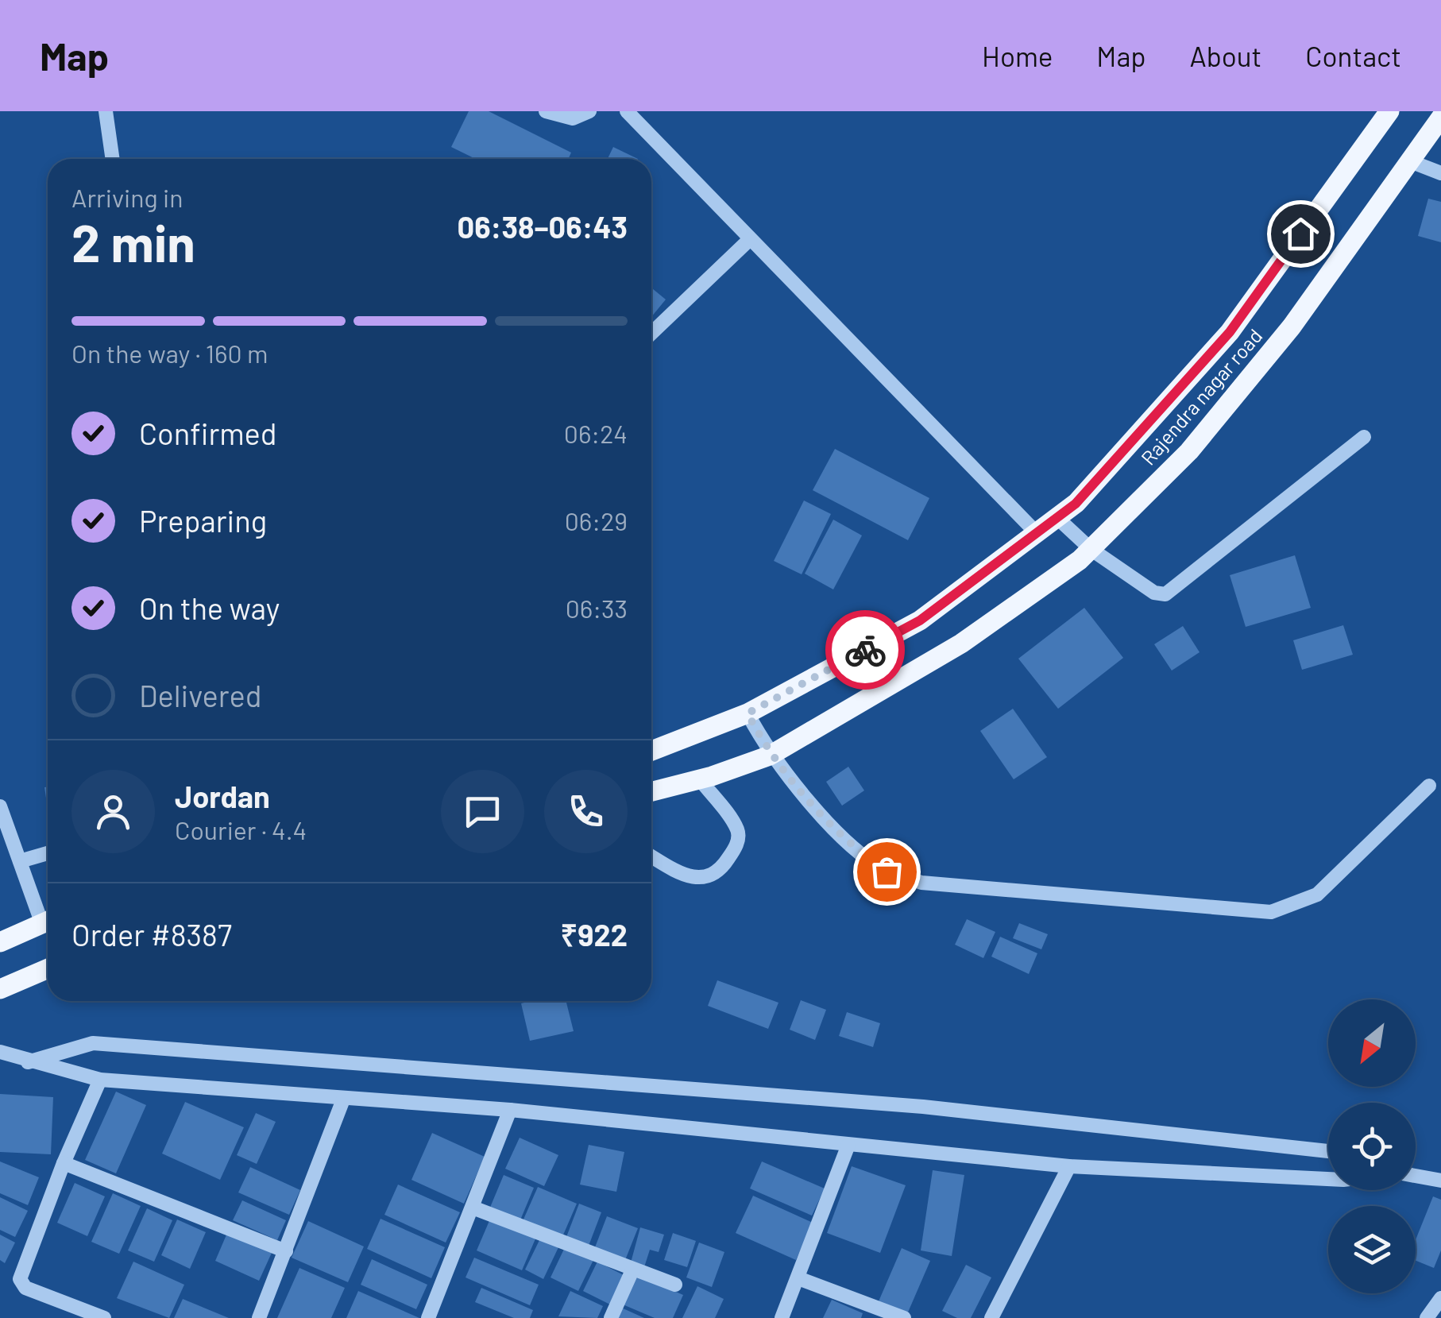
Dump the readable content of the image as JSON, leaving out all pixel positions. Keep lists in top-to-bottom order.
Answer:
{
  "streets": {
    "main road": ["Rajendra nagar road"]
  },
  "north": "bottom left",
  "page": {
    "header": "Map",
    "nav": [
      "Home",
      "Map",
      "About",
      "Contact"
    ],
    "heading": ["2 min", "Arriving in", "06:38–06:43"],
    "panel": [
      "Jordan",
      "Courier · 4.4",
      "Order #8387",
      "₹922"
    ],
    "bar": "On the way · 160 m",
    "list": [
      ["Confirmed", "06:24"],
      ["Preparing", "06:29"],
      ["On the way", "06:33"],
      "Delivered"
    ]
  }
}
